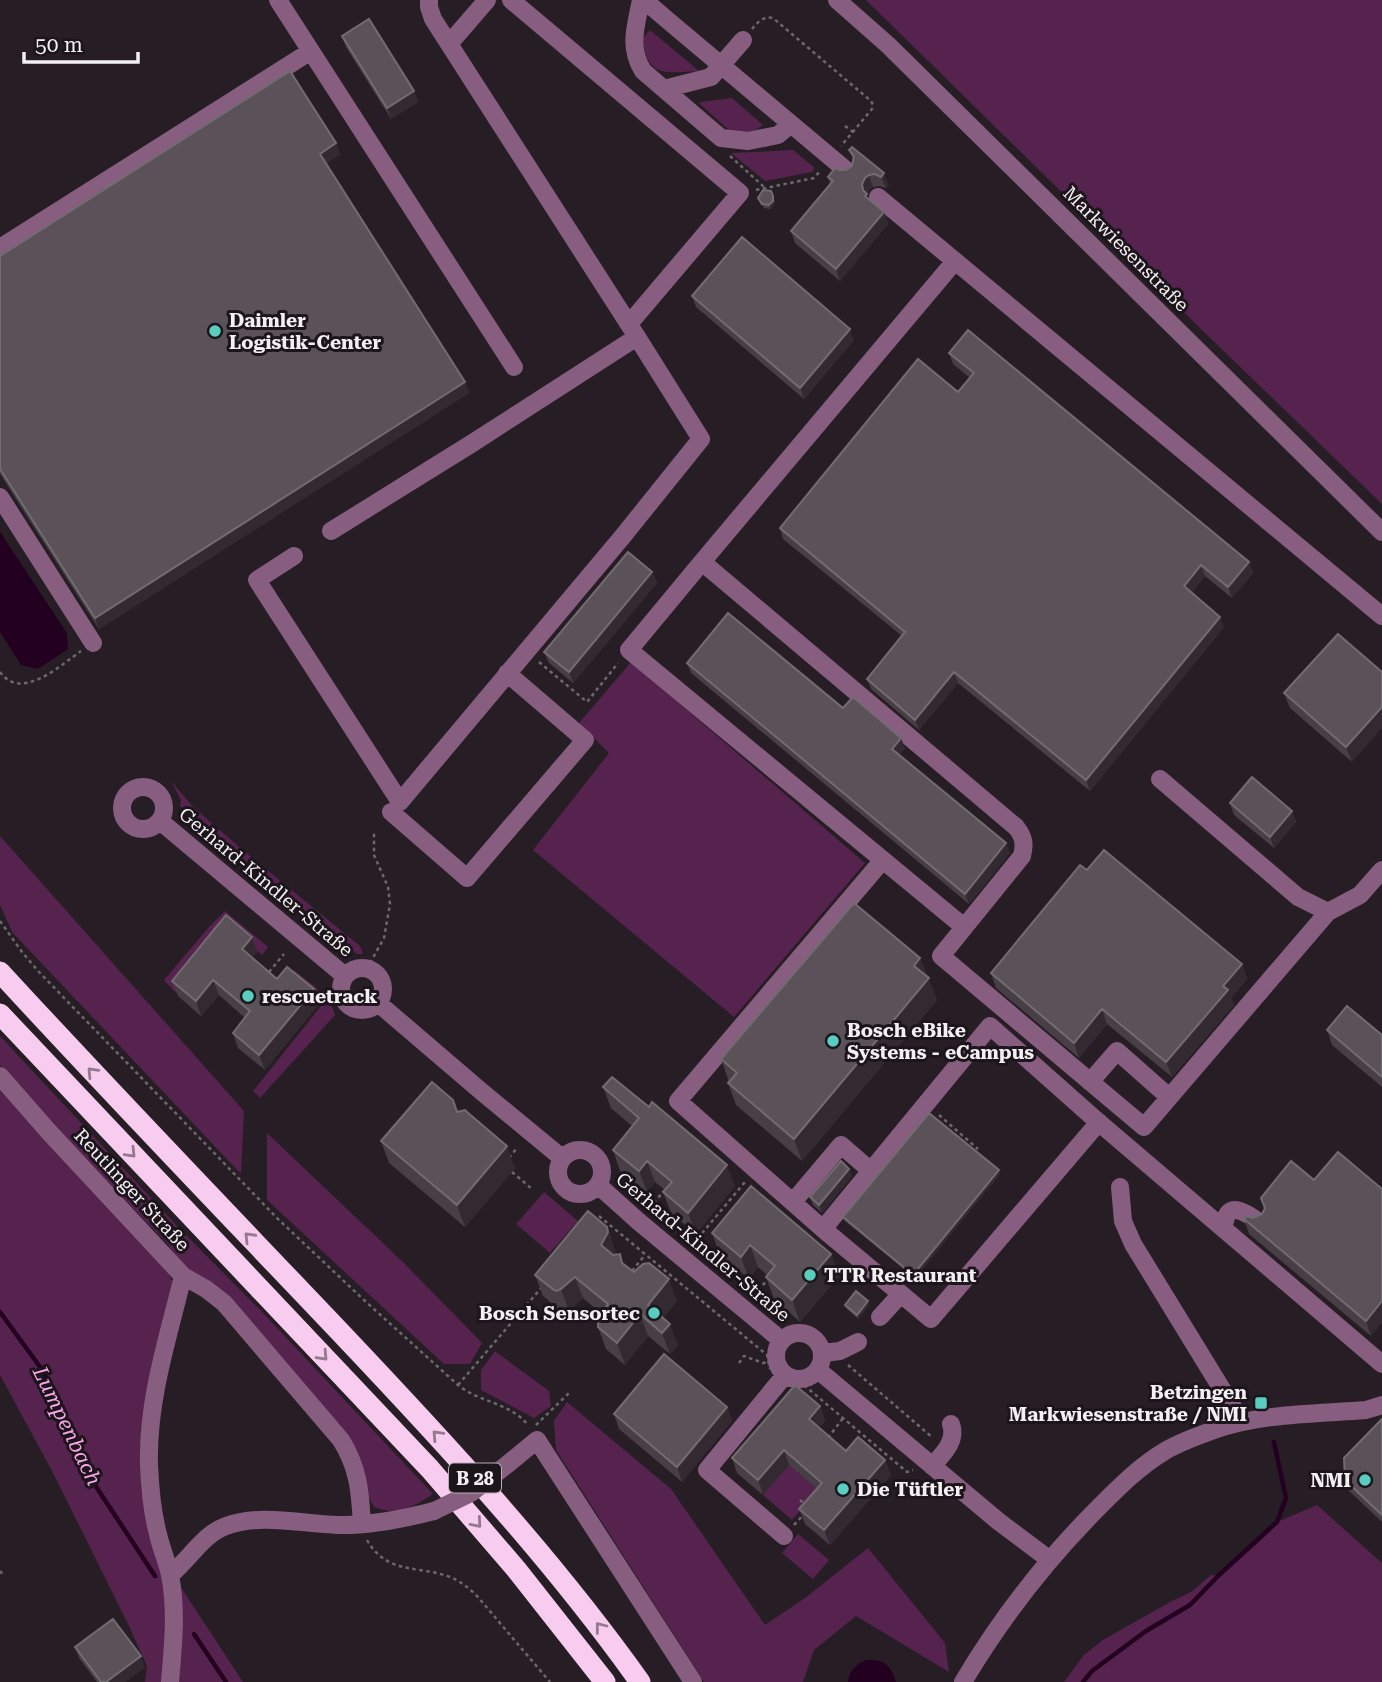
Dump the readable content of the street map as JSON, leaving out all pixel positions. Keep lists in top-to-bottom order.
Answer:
{
  "streets": {
    "highway": ["B 28"],
    "street": ["Markwiesenstraße", "Gerhard-Kindler-Straße", "Reutlinger Straße"]
  },
  "water": ["Lumpenbach"],
  "places": {
    "other": [
      "Daimler Logistik-Center",
      "rescuetrack",
      "Bosch eBike Systems - eCampus",
      "TTR Restaurant",
      "Bosch Sensortec",
      "NMI",
      "Die Tüftler"
    ],
    "transit": ["Betzingen Markwiesenstraße / NMI"]
  },
  "scale_bar": "50 m"
}
